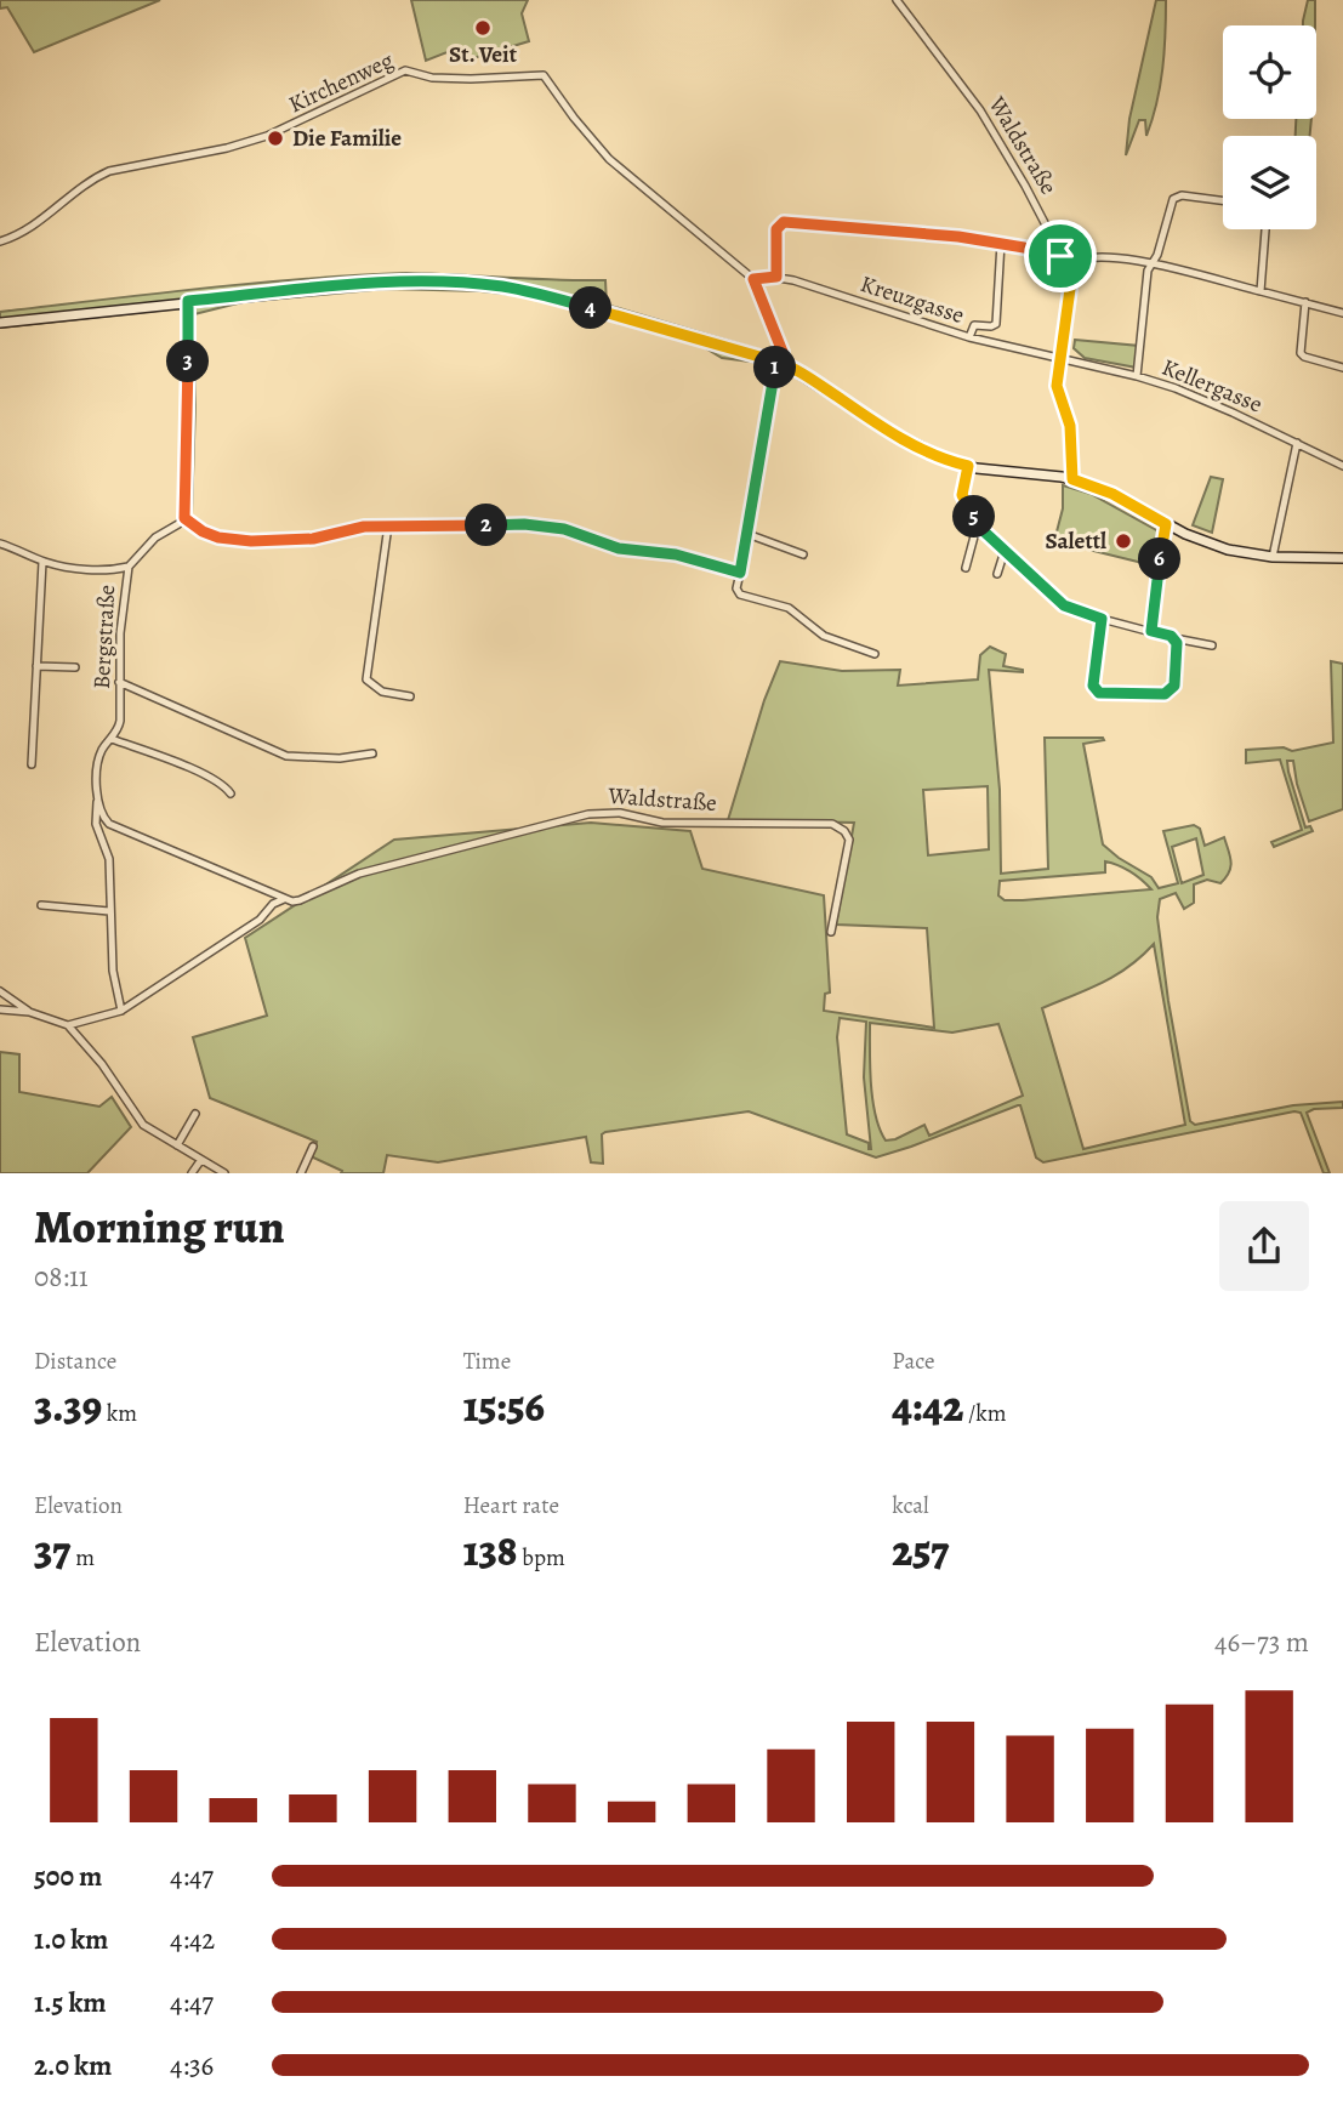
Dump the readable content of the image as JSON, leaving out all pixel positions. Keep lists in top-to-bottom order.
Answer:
{
  "streets": {
    "street": [
      "Kirchenweg",
      "Waldstraße",
      "Kreuzgasse",
      "Kellergasse",
      "Bergstraße"
    ]
  },
  "crossings": [
    ["Kirchenweg", "Kreuzgasse"],
    ["Kreuzgasse", "Kellergasse"]
  ],
  "places": ["St. Veit", "Die Familie", "Salettl"],
  "page": {
    "pins": [
      "4",
      "3",
      "1",
      "5",
      "2",
      "6"
    ],
    "heading": ["Morning run", "08:11"],
    "stats": [
      ["Distance", "3.39 km"],
      ["Time", "15:56"],
      ["Pace", "4:42 /km"],
      ["Elevation", "37 m"],
      ["Heart rate", "138 bpm"],
      ["kcal", "257"]
    ],
    "chart": ["Elevation", "46–73 m"],
    "list": [
      {
        "name": "500 m",
        "note": "4:47"
      },
      {
        "name": "1.0 km",
        "note": "4:42"
      },
      {
        "name": "1.5 km",
        "note": "4:47"
      },
      {
        "name": "2.0 km",
        "note": "4:36"
      }
    ]
  }
}
